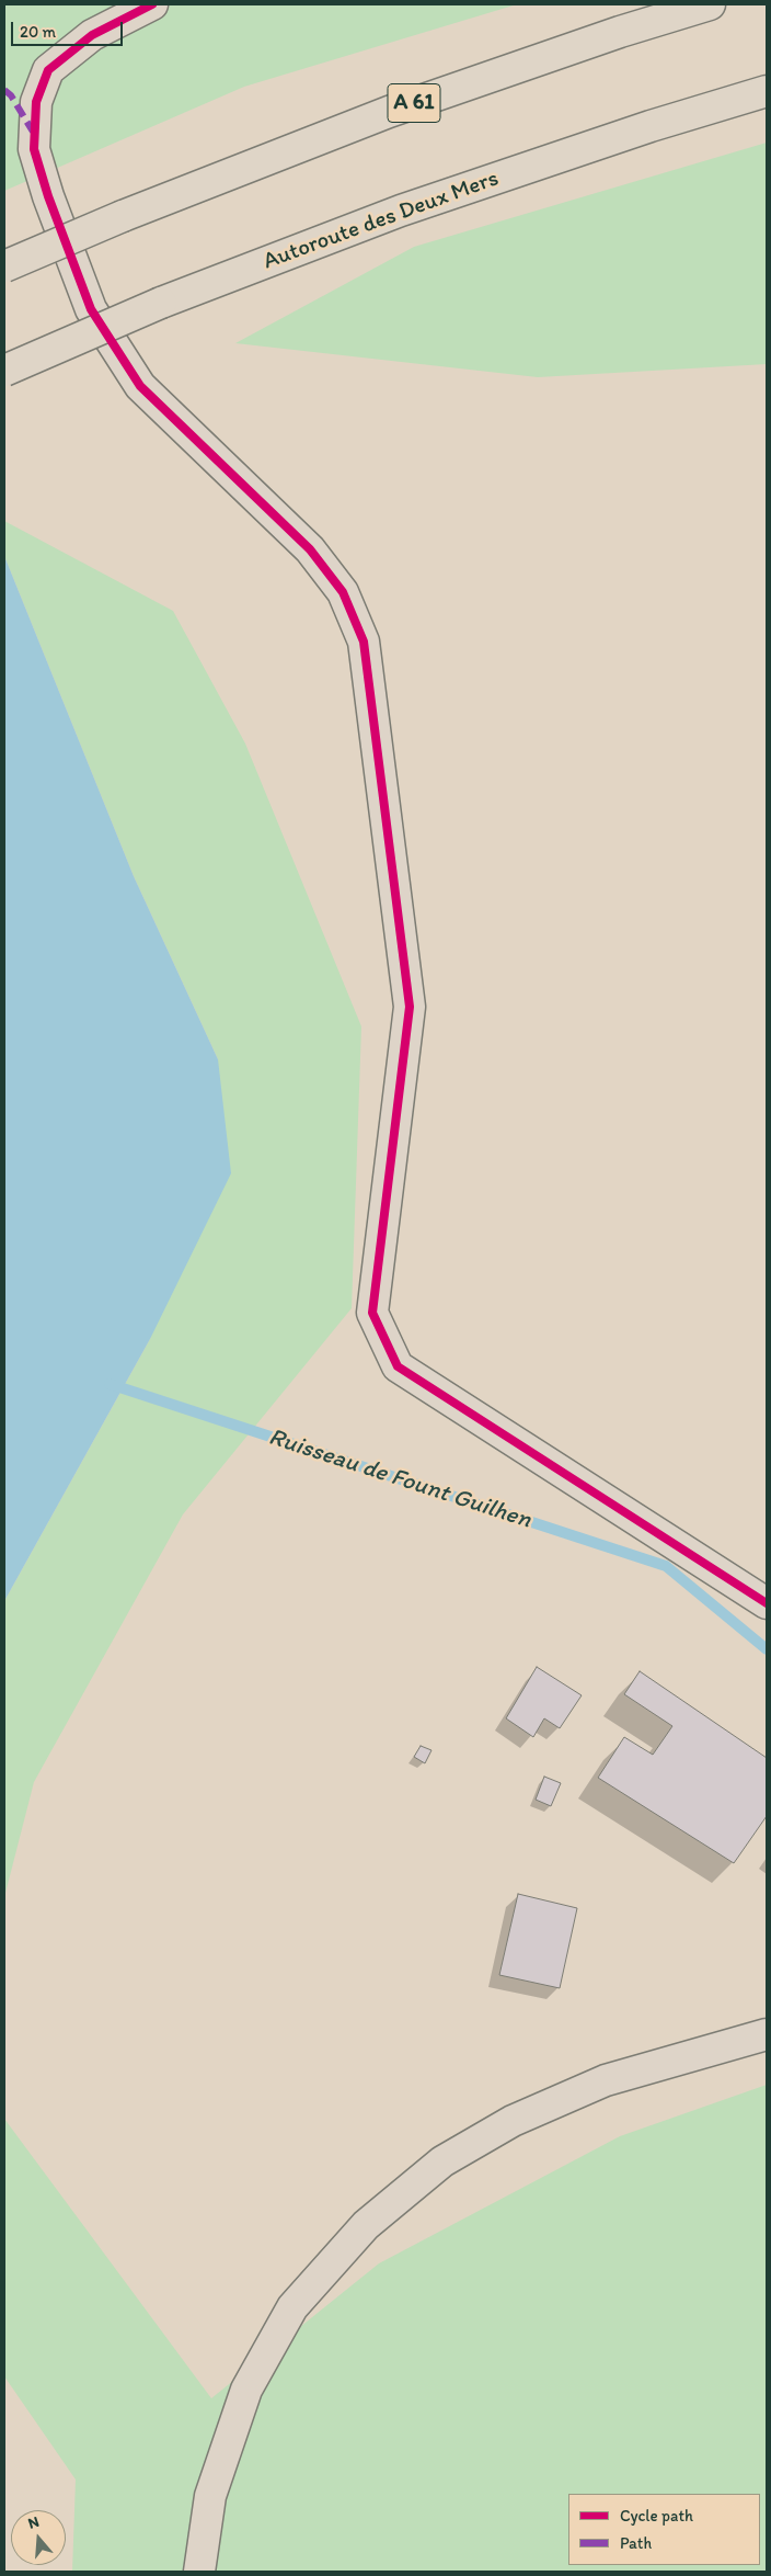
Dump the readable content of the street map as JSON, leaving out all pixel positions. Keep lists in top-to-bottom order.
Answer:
{
  "streets": {
    "highway": ["A 61", "Autoroute des Deux Mers"]
  },
  "water": ["Ruisseau de Fount Guilhen"],
  "legend": ["Cycle path", "Path"],
  "scale_bar": "20 m",
  "north": "top"
}
